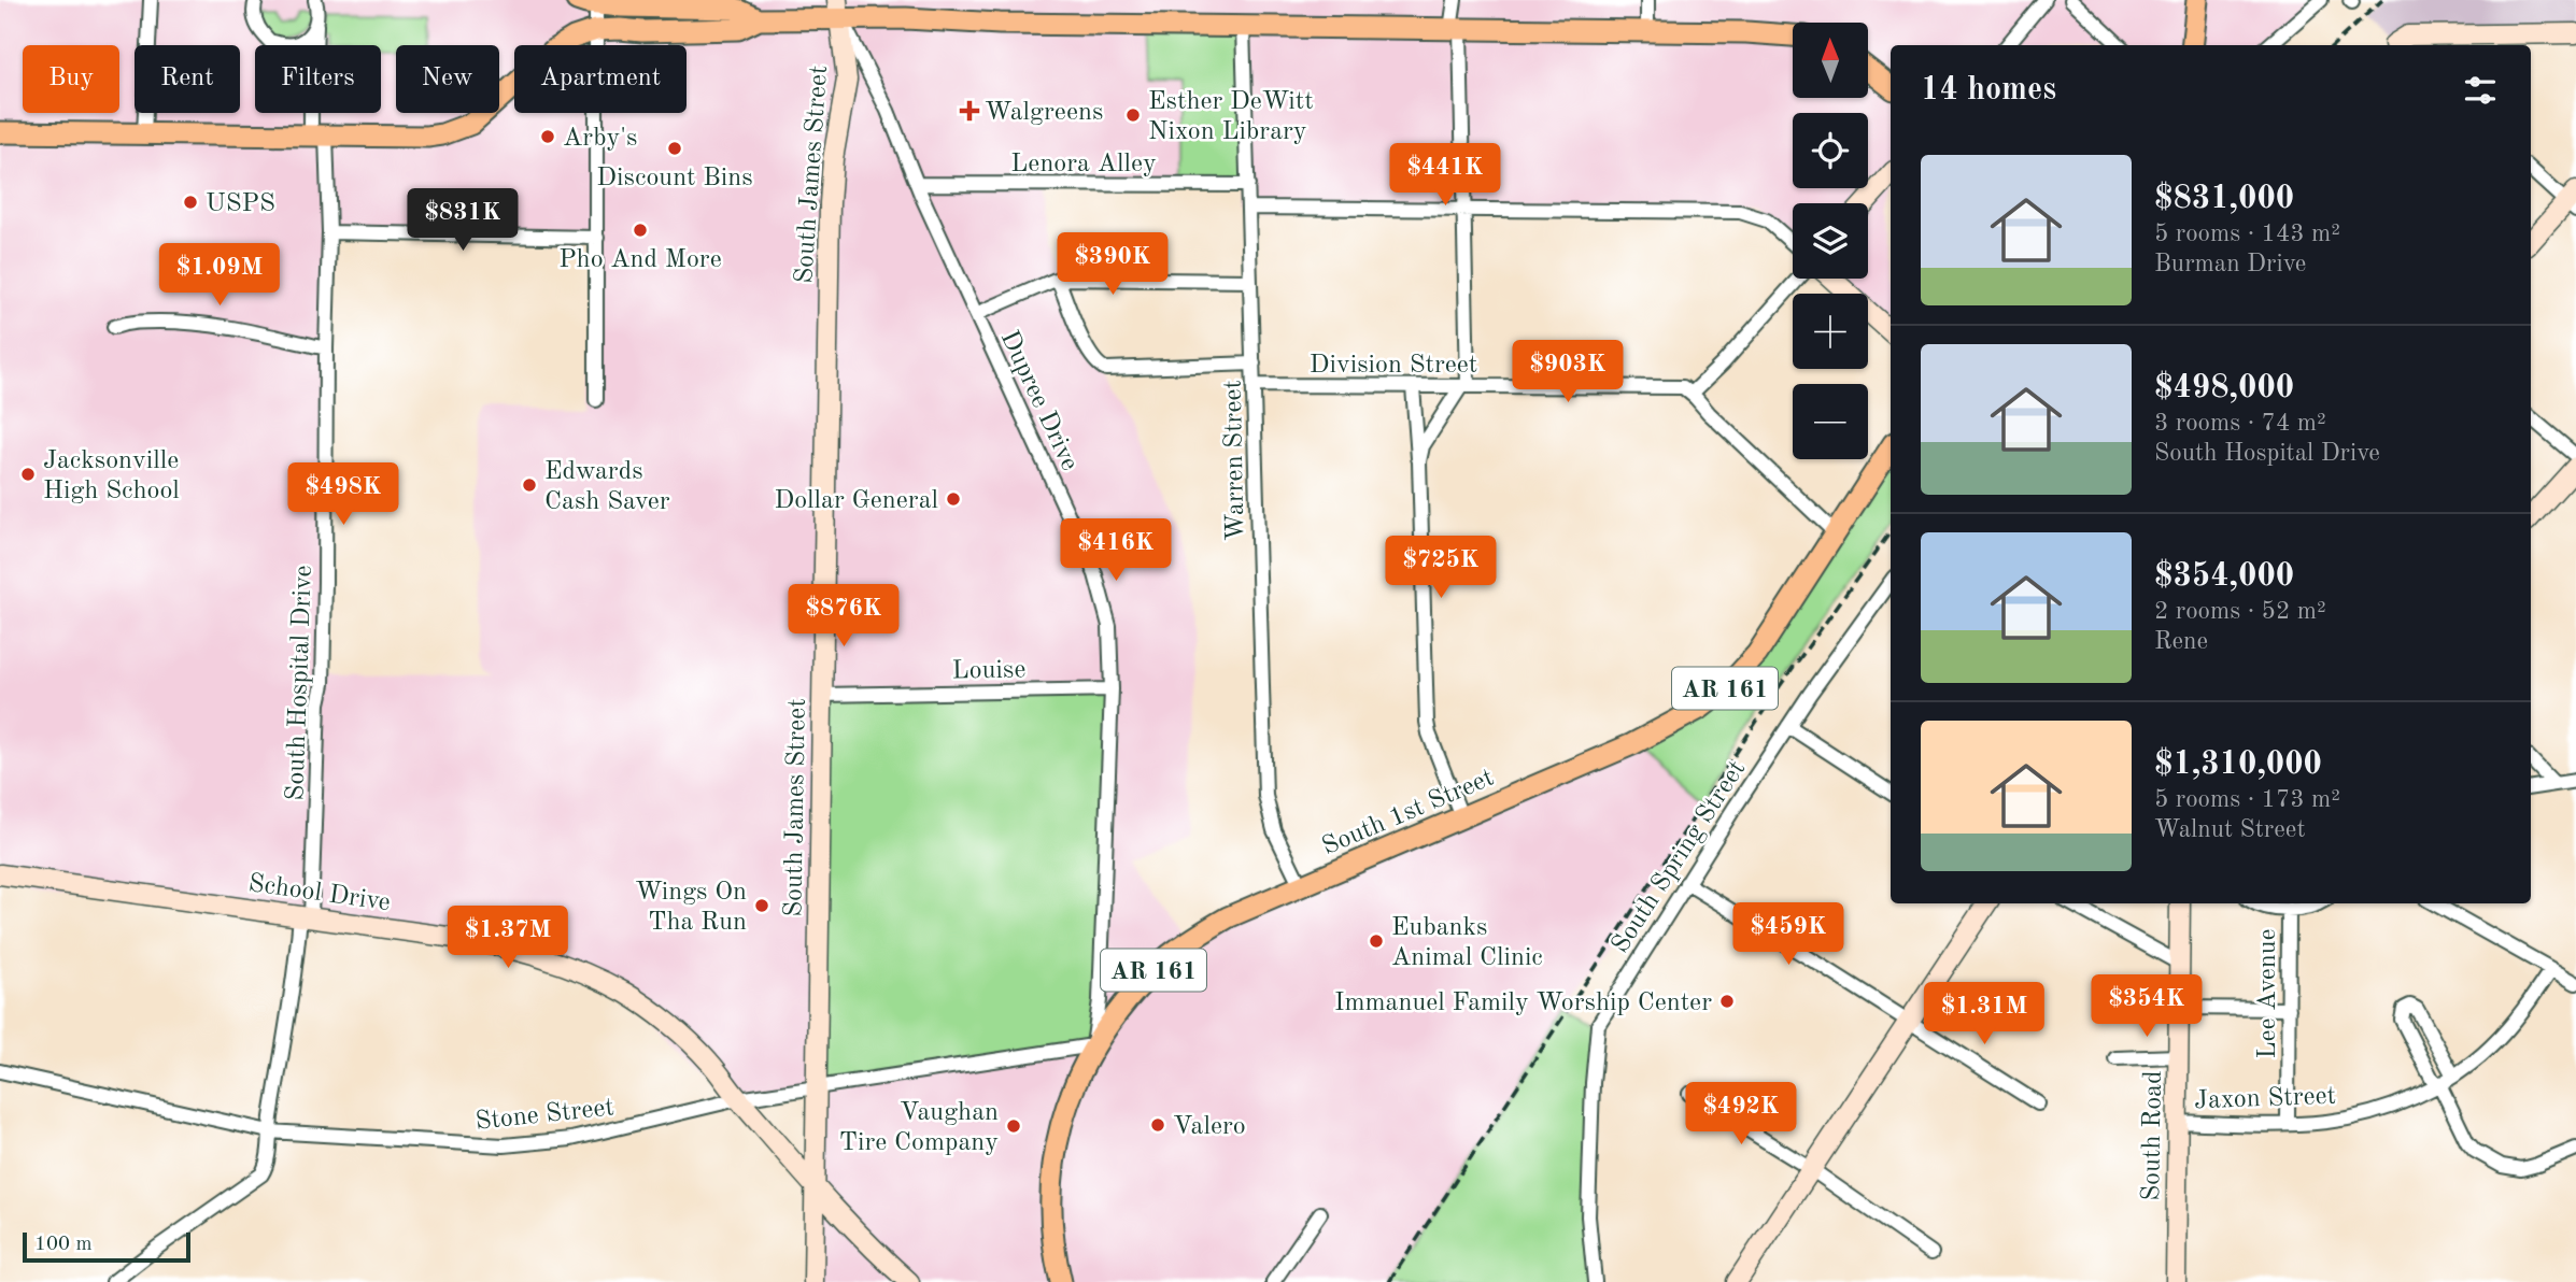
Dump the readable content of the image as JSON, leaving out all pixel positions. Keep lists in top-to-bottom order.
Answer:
{
  "streets": {
    "main road": ["AR 161", "South 1st Street"],
    "street": [
      "Lenora Alley",
      "South James Street",
      "Division Street",
      "Dupree Drive",
      "Warren Street",
      "Louise",
      "South Hospital Drive",
      "South Spring Street",
      "School Drive",
      "Lee Avenue",
      "Jaxon Street",
      "Stone Street",
      "South Road"
    ]
  },
  "crossings": [
    ["Lenora Alley", "Dupree Drive"],
    ["Lenora Alley", "Warren Street"],
    ["South James Street", "Dupree Drive"],
    ["South James Street", "Louise"],
    ["South James Street", "School Drive"],
    ["South James Street", "Stone Street"],
    ["Division Street", "Warren Street"],
    ["Dupree Drive", "Louise"],
    ["Dupree Drive", "South 1st Street"],
    ["Dupree Drive", "Stone Street"],
    ["Warren Street", "South 1st Street"],
    ["South Hospital Drive", "School Drive"],
    ["South Hospital Drive", "Stone Street"],
    ["South 1st Street", "Stone Street"],
    ["School Drive", "Stone Street"],
    ["Lee Avenue", "Jaxon Street"],
    ["Jaxon Street", "South Road"]
  ],
  "places": {
    "health": ["Walgreens"],
    "other": [
      "Esther DeWitt Nixon Library",
      "Arby's",
      "Discount Bins",
      "USPS",
      "Pho And More",
      "Jacksonville High School",
      "Edwards Cash Saver",
      "Dollar General",
      "Wings On Tha Run",
      "Eubanks Animal Clinic",
      "Immanuel Family Worship Center",
      "Valero",
      "Vaughan Tire Company"
    ]
  },
  "scale_bar": "100 m",
  "north": "top",
  "page": {
    "map_buttons": ["+", "−"],
    "chip": [
      "Buy",
      "Rent",
      "Filters",
      "New",
      "Apartment"
    ],
    "heading": "14 homes",
    "list": [
      {
        "name": "$831,000",
        "note": "5 rooms · 143 m² · Burman Drive"
      },
      {
        "name": "$498,000",
        "note": "3 rooms · 74 m² · South Hospital Drive"
      },
      {
        "name": "$354,000",
        "note": "2 rooms · 52 m² · Rene"
      },
      {
        "name": "$1,310,000",
        "note": "5 rooms · 173 m² · Walnut Street"
      }
    ],
    "price": [
      "$441K",
      "$831K",
      "$390K",
      "$1.09M",
      "$903K",
      "$498K",
      "$416K",
      "$725K",
      "$876K",
      "$459K",
      "$1.37M",
      "$354K",
      "$1.31M",
      "$492K"
    ],
    "scale": "100 m"
  }
}
